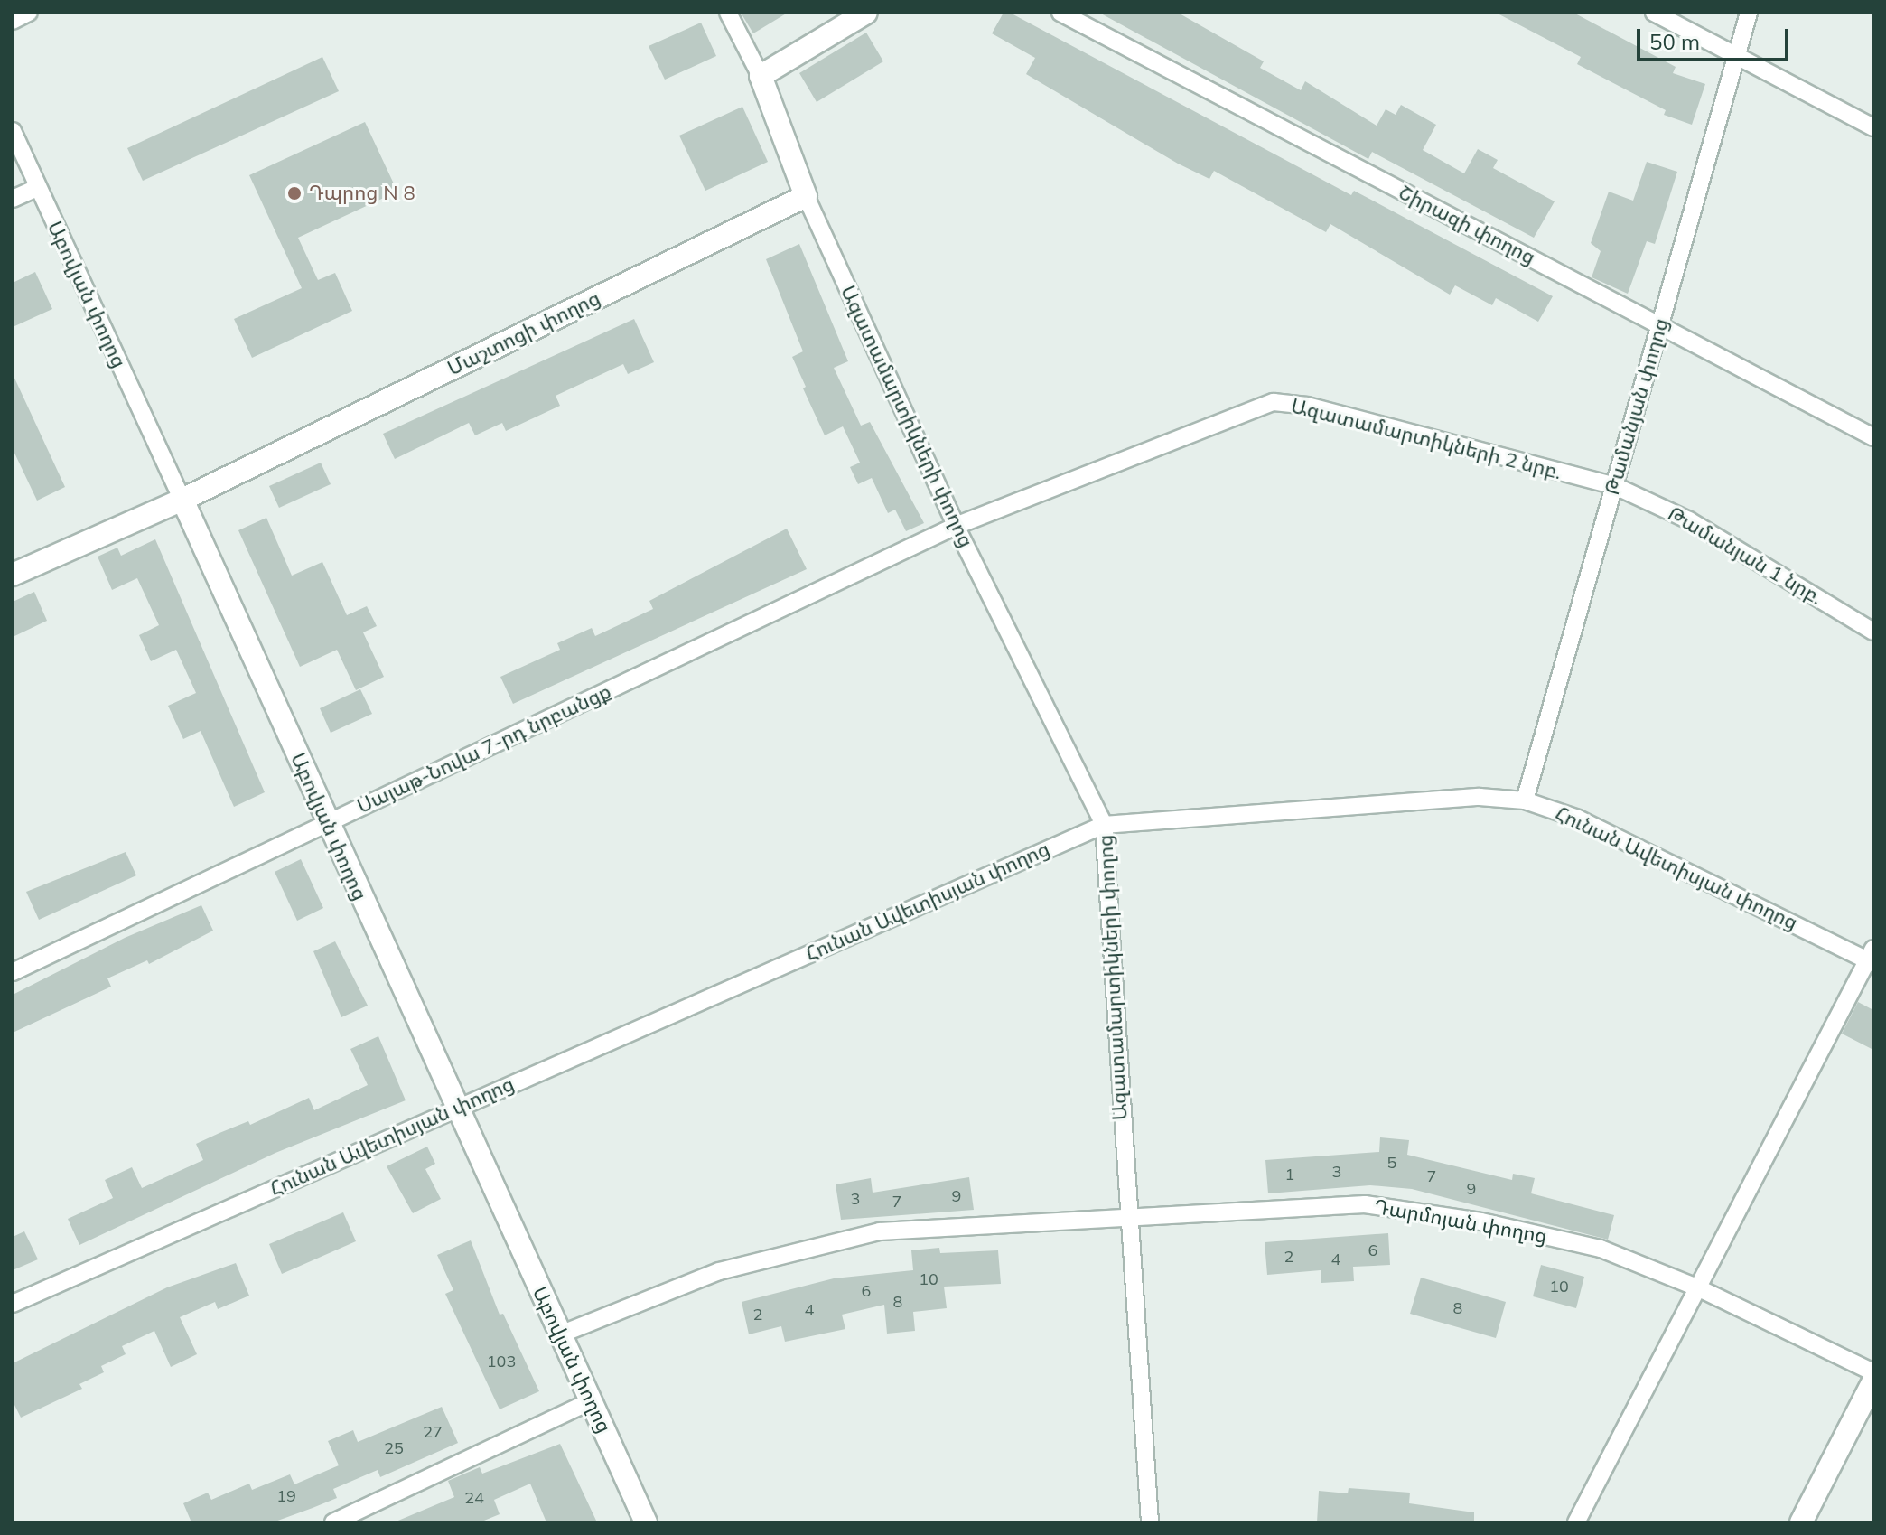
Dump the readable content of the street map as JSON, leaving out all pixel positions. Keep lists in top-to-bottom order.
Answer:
{
  "streets": {
    "main road": ["Աբովյան փողոց", "Մաշտոցի փողոց"],
    "street": [
      "Շիրազի փողոց",
      "Թամանյան փողոց",
      "Ազատամարտիկների փողոց",
      "Ազատամարտիկների 2 նրբ.",
      "Թամանյան 1 նրբ.",
      "Սայաթ-Նովա 7-րդ նրբանցք",
      "Հունան Ավետիսյան փողոց",
      "Դարմոյան փողոց"
    ]
  },
  "crossings": [
    ["Շիրազի փողոց", "Թամանյան փողոց"],
    ["Աբովյան փողոց", "Մաշտոցի փողոց"],
    ["Աբովյան փողոց", "Սայաթ-Նովա 7-րդ նրբանցք"],
    ["Աբովյան փողոց", "Հունան Ավետիսյան փողոց"],
    ["Աբովյան փողոց", "Դարմոյան փողոց"],
    ["Մաշտոցի փողոց", "Ազատամարտիկների փողոց"],
    ["Թամանյան փողոց", "Ազատամարտիկների 2 նրբ."],
    ["Թամանյան փողոց", "Թամանյան 1 նրբ."],
    ["Թամանյան փողոց", "Հունան Ավետիսյան փողոց"],
    ["Ազատամարտիկների փողոց", "Ազատամարտիկների 2 նրբ."],
    ["Ազատամարտիկների փողոց", "Սայաթ-Նովա 7-րդ նրբանցք"],
    ["Ազատամարտիկների փողոց", "Հունան Ավետիսյան փողոց"],
    ["Ազատամարտիկների փողոց", "Դարմոյան փողոց"],
    ["Ազատամարտիկների 2 նրբ.", "Թամանյան 1 նրբ."],
    ["Ազատամարտիկների 2 նրբ.", "Սայաթ-Նովա 7-րդ նրբանցք"]
  ],
  "places": ["Դպրոց N 8"],
  "house_numbers": [
    "5",
    "3",
    "1",
    "7",
    "9",
    "9",
    "3",
    "7",
    "6",
    "2",
    "4",
    "10",
    "10",
    "6",
    "8",
    "8",
    "4",
    "2",
    "103",
    "27",
    "25",
    "19",
    "24"
  ],
  "scale_bar": "50 m"
}
